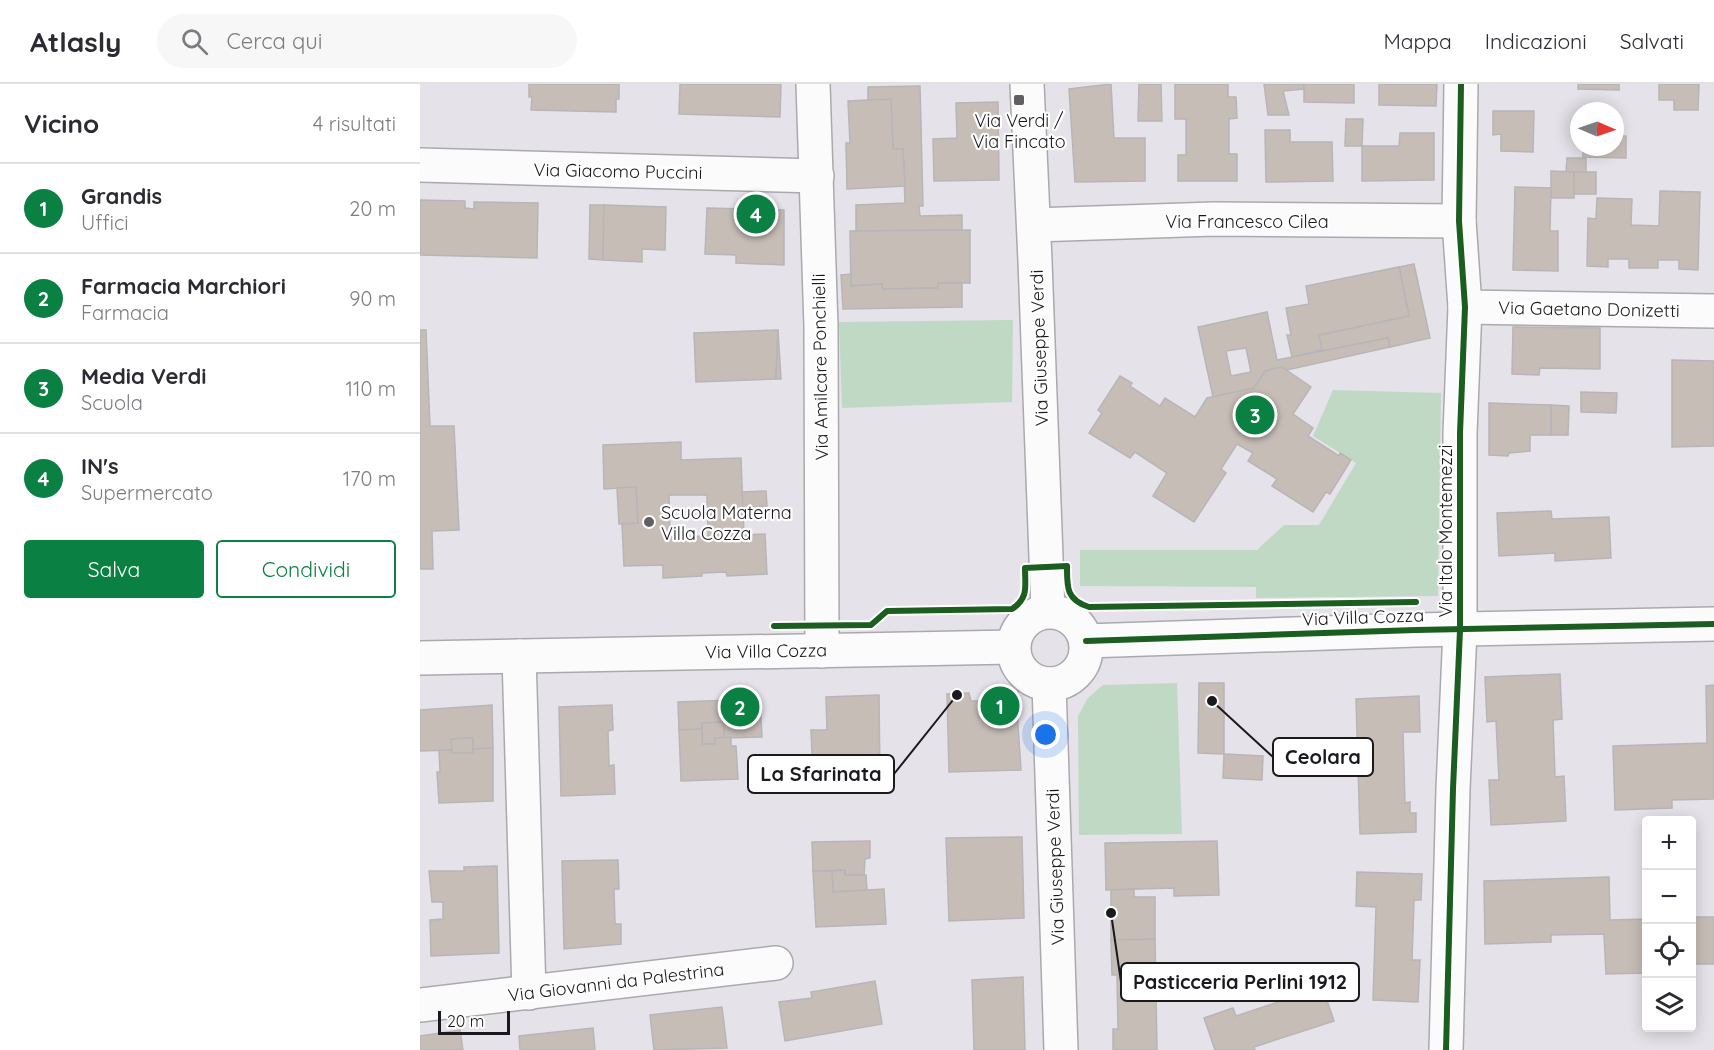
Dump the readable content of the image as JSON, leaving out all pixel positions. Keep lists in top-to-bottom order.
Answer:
{
  "streets": {
    "street": [
      "Via Giacomo Puccini",
      "Via Francesco Cilea",
      "Via Gaetano Donizetti",
      "Via Giuseppe Verdi",
      "Via Amilcare Ponchielli",
      "Via Italo Montemezzi",
      "Via Villa Cozza",
      "Via Giovanni da Palestrina"
    ]
  },
  "crossings": [
    ["Via Giacomo Puccini", "Via Amilcare Ponchielli"],
    ["Via Francesco Cilea", "Via Giuseppe Verdi"],
    ["Via Francesco Cilea", "Via Italo Montemezzi"],
    ["Via Gaetano Donizetti", "Via Italo Montemezzi"],
    ["Via Giuseppe Verdi", "Via Villa Cozza"],
    ["Via Amilcare Ponchielli", "Via Villa Cozza"],
    ["Via Italo Montemezzi", "Via Villa Cozza"]
  ],
  "places": {
    "transit": ["Via Verdi / Via Fincato"],
    "other": [
      "Scuola Materna Villa Cozza",
      "La Sfarinata",
      "Ceolara",
      "Pasticceria Perlini 1912"
    ]
  },
  "scale_bar": "20 m",
  "north": "right",
  "page": {
    "header": "Atlasly",
    "search": "Cerca qui",
    "nav": ["Mappa", "Indicazioni", "Salvati"],
    "heading": ["Vicino", "4 risultati"],
    "list": [
      {
        "mark": "1",
        "name": "Grandis",
        "note": "Uffici",
        "value": "20 m"
      },
      {
        "mark": "2",
        "name": "Farmacia Marchiori",
        "note": "Farmacia",
        "value": "90 m"
      },
      {
        "mark": "3",
        "name": "Media Verdi",
        "note": "Scuola",
        "value": "110 m"
      },
      {
        "mark": "4",
        "name": "IN's",
        "note": "Supermercato",
        "value": "170 m"
      }
    ],
    "pins": [
      "4",
      "3",
      "1",
      "2"
    ],
    "buttons": ["Salva", "Condividi"],
    "map_buttons": ["+", "−"],
    "scale": "20 m"
  }
}
